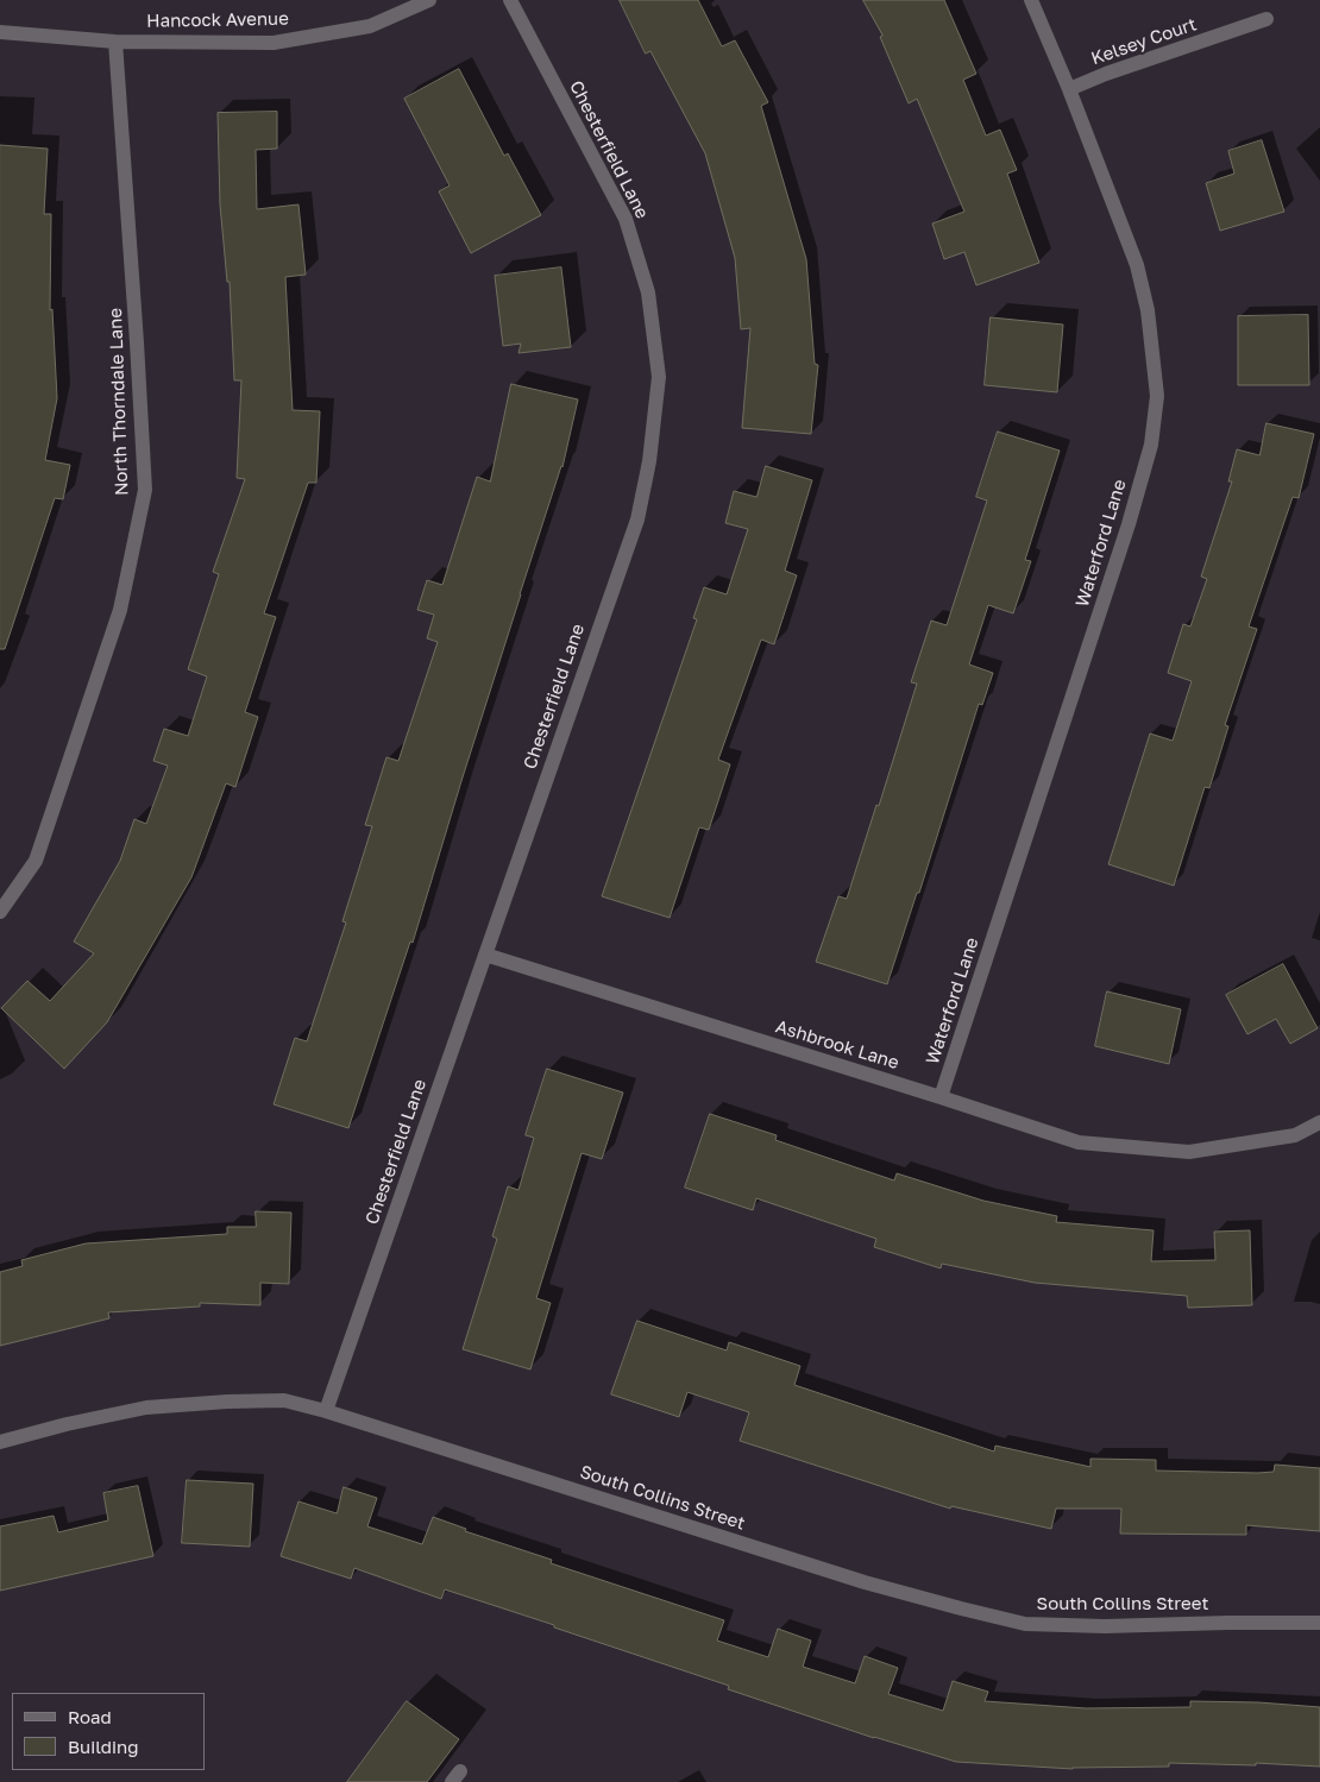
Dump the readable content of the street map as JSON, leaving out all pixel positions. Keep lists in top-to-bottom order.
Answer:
{
  "streets": {
    "street": [
      "Hancock Avenue",
      "Kelsey Court",
      "Chesterfield Lane",
      "North Thorndale Lane",
      "Waterford Lane",
      "Ashbrook Lane",
      "South Collins Street"
    ]
  },
  "crossings": [
    ["Hancock Avenue", "North Thorndale Lane"],
    ["Kelsey Court", "Waterford Lane"],
    ["Chesterfield Lane", "Ashbrook Lane"],
    ["Chesterfield Lane", "South Collins Street"],
    ["Waterford Lane", "Ashbrook Lane"]
  ],
  "legend": ["Road", "Building"]
}
